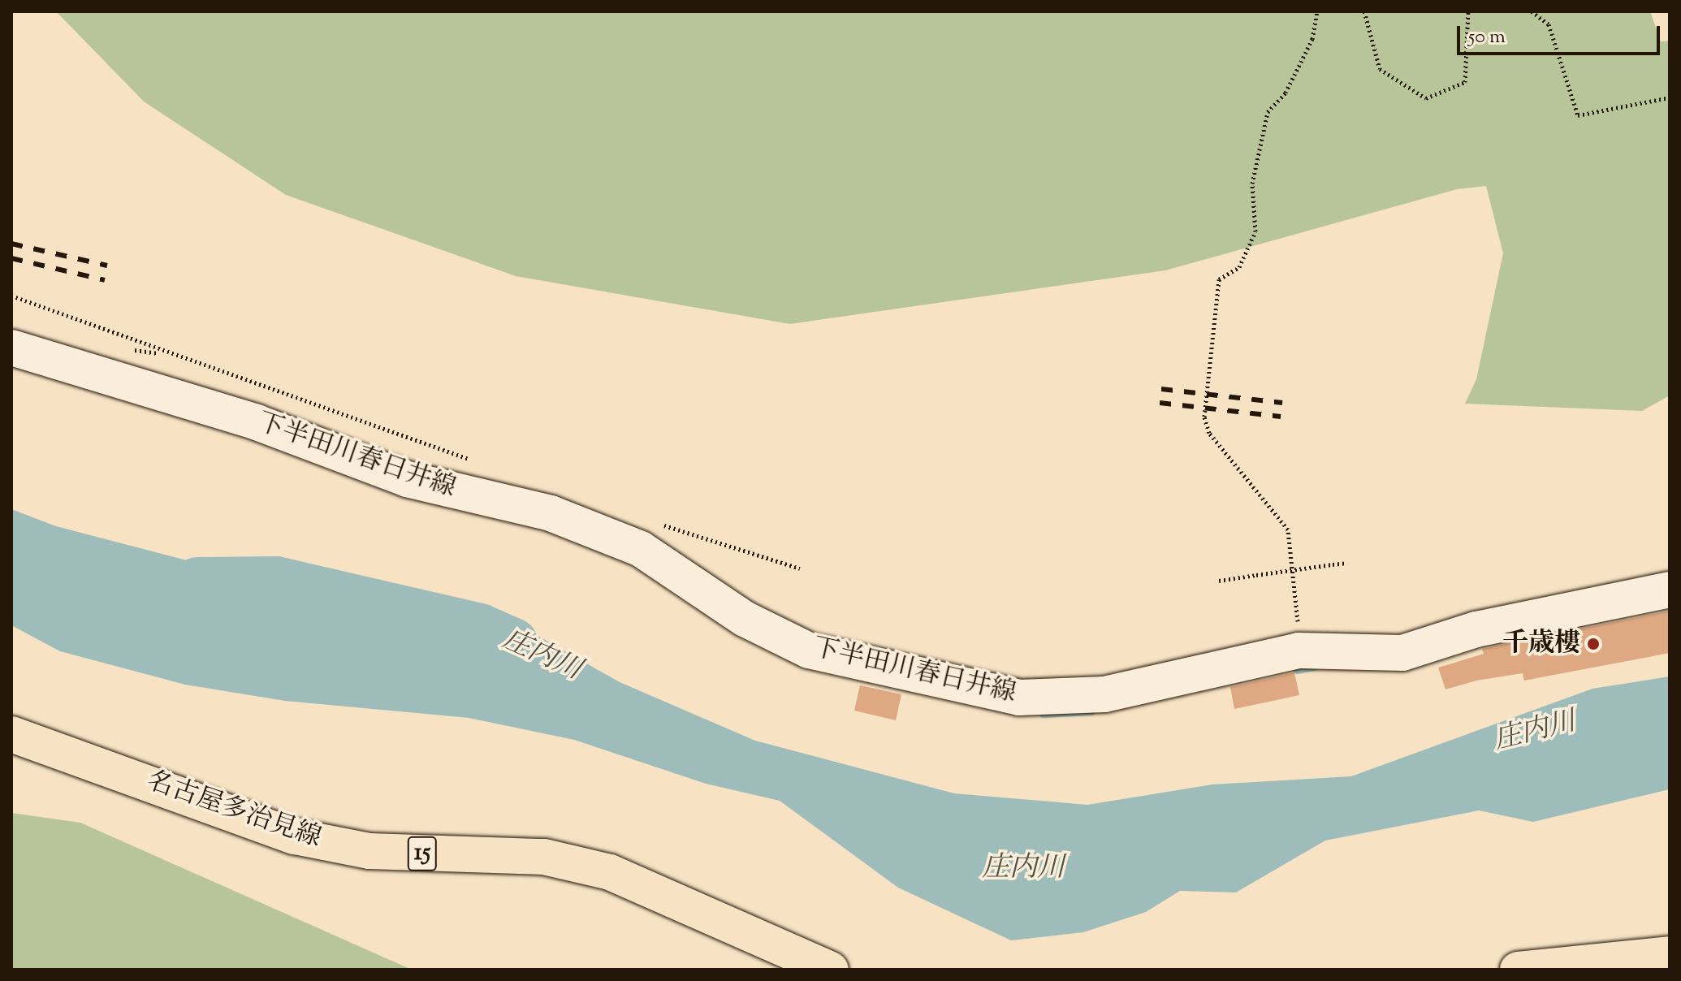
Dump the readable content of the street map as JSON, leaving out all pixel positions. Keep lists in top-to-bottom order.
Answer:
{
  "streets": {
    "main road": ["下半田川春日井線", "名古屋多治見線", "15"]
  },
  "water": ["庄内川"],
  "places": ["千歳樓"],
  "scale_bar": "50 m"
}
